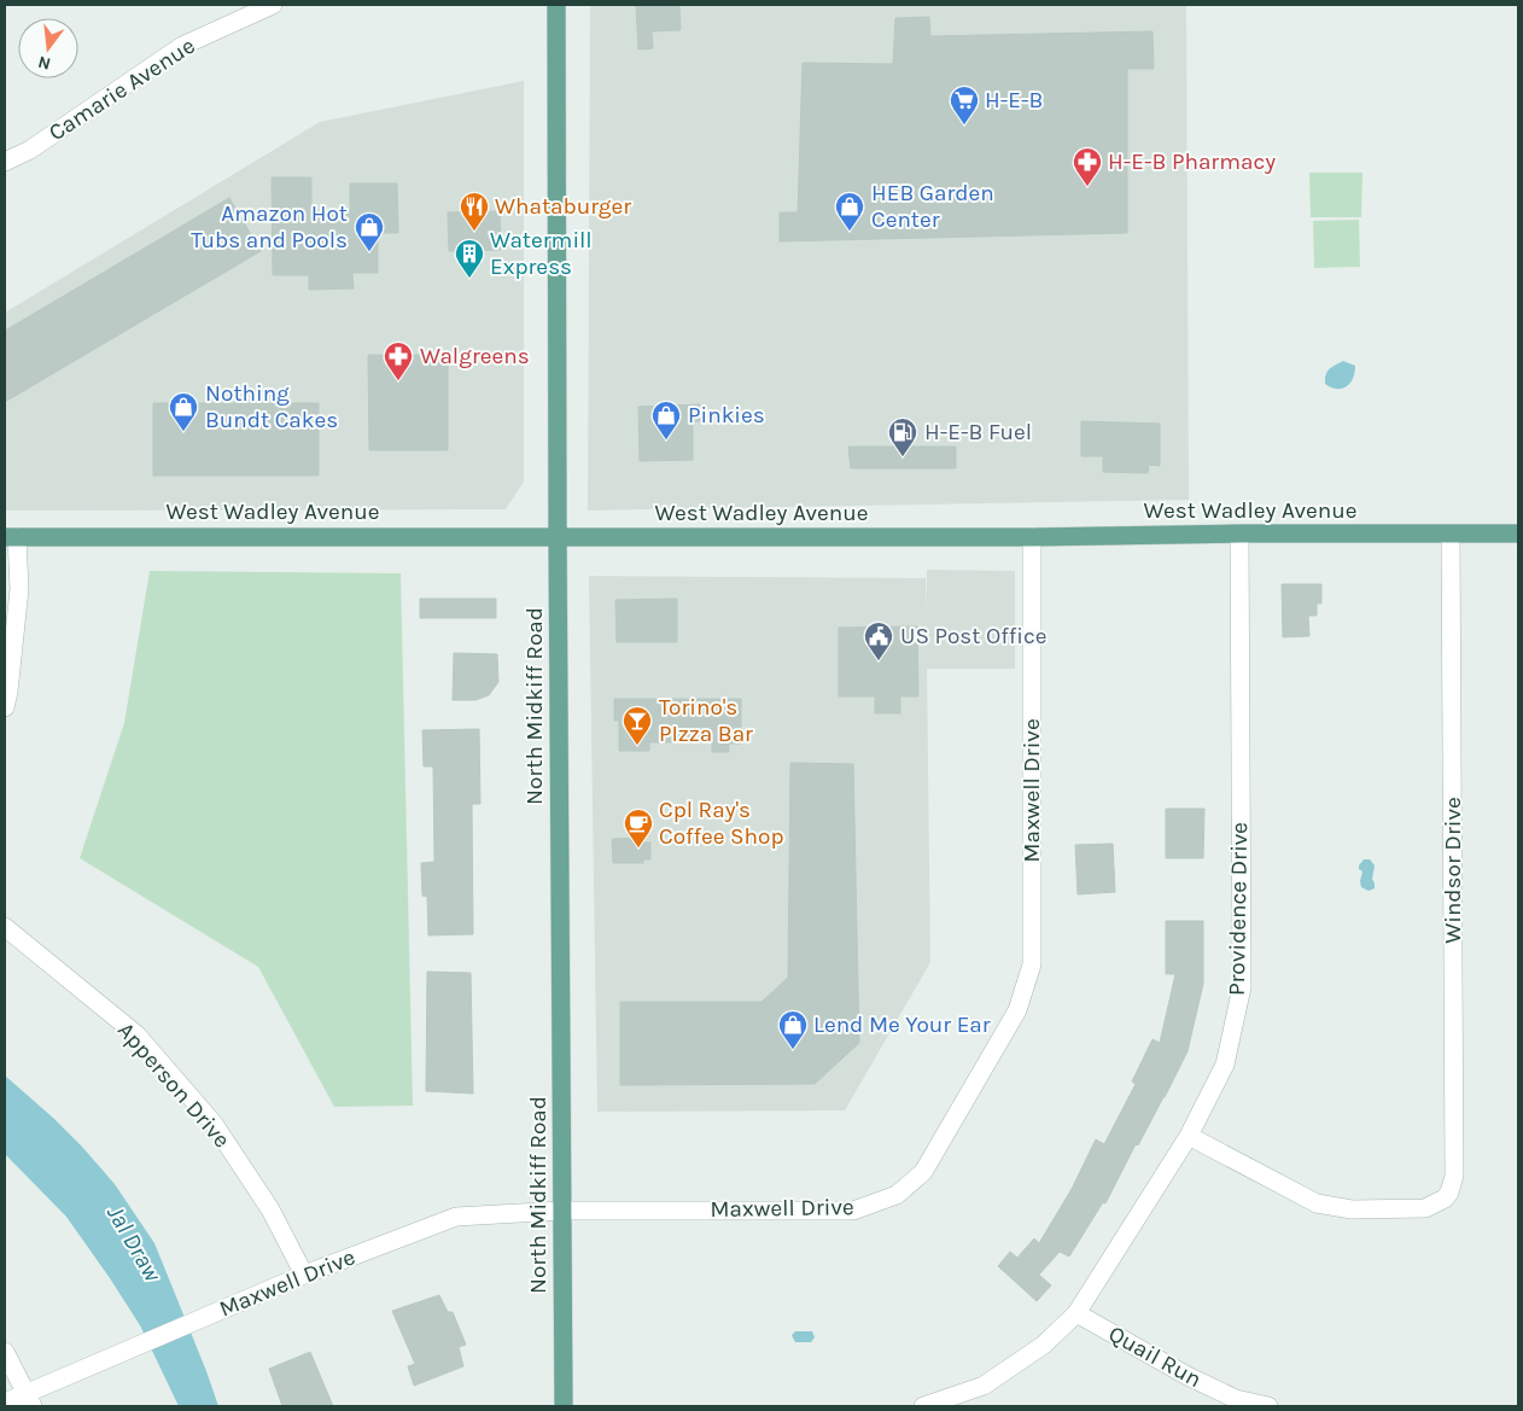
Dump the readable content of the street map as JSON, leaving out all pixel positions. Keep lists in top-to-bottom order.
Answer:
{
  "streets": {
    "main road": ["West Wadley Avenue", "North Midkiff Road"],
    "street": [
      "Camarie Avenue",
      "Maxwell Drive",
      "Windsor Drive",
      "Providence Drive",
      "Apperson Drive",
      "Quail Run"
    ]
  },
  "crossings": [
    ["West Wadley Avenue", "North Midkiff Road"],
    ["West Wadley Avenue", "Maxwell Drive"],
    ["West Wadley Avenue", "Windsor Drive"],
    ["West Wadley Avenue", "Providence Drive"],
    ["North Midkiff Road", "Maxwell Drive"],
    ["Maxwell Drive", "Apperson Drive"],
    ["Windsor Drive", "Providence Drive"],
    ["Providence Drive", "Quail Run"]
  ],
  "water": ["Jal Draw"],
  "places": {
    "supermarket": ["H-E-B"],
    "pharmacy": ["H-E-B Pharmacy", "Walgreens"],
    "restaurant": ["Whataburger"],
    "shop": [
      "HEB Garden Center",
      "Amazon Hot Tubs and Pools",
      "Nothing Bundt Cakes",
      "Pinkies",
      "Lend Me Your Ear"
    ],
    "building": ["Watermill Express"],
    "fuel station": ["H-E-B Fuel"],
    "public building": ["US Post Office"],
    "bar": ["Torino's PIzza Bar"],
    "cafe": ["Cpl Ray's Coffee Shop"]
  },
  "north": "bottom"
}
